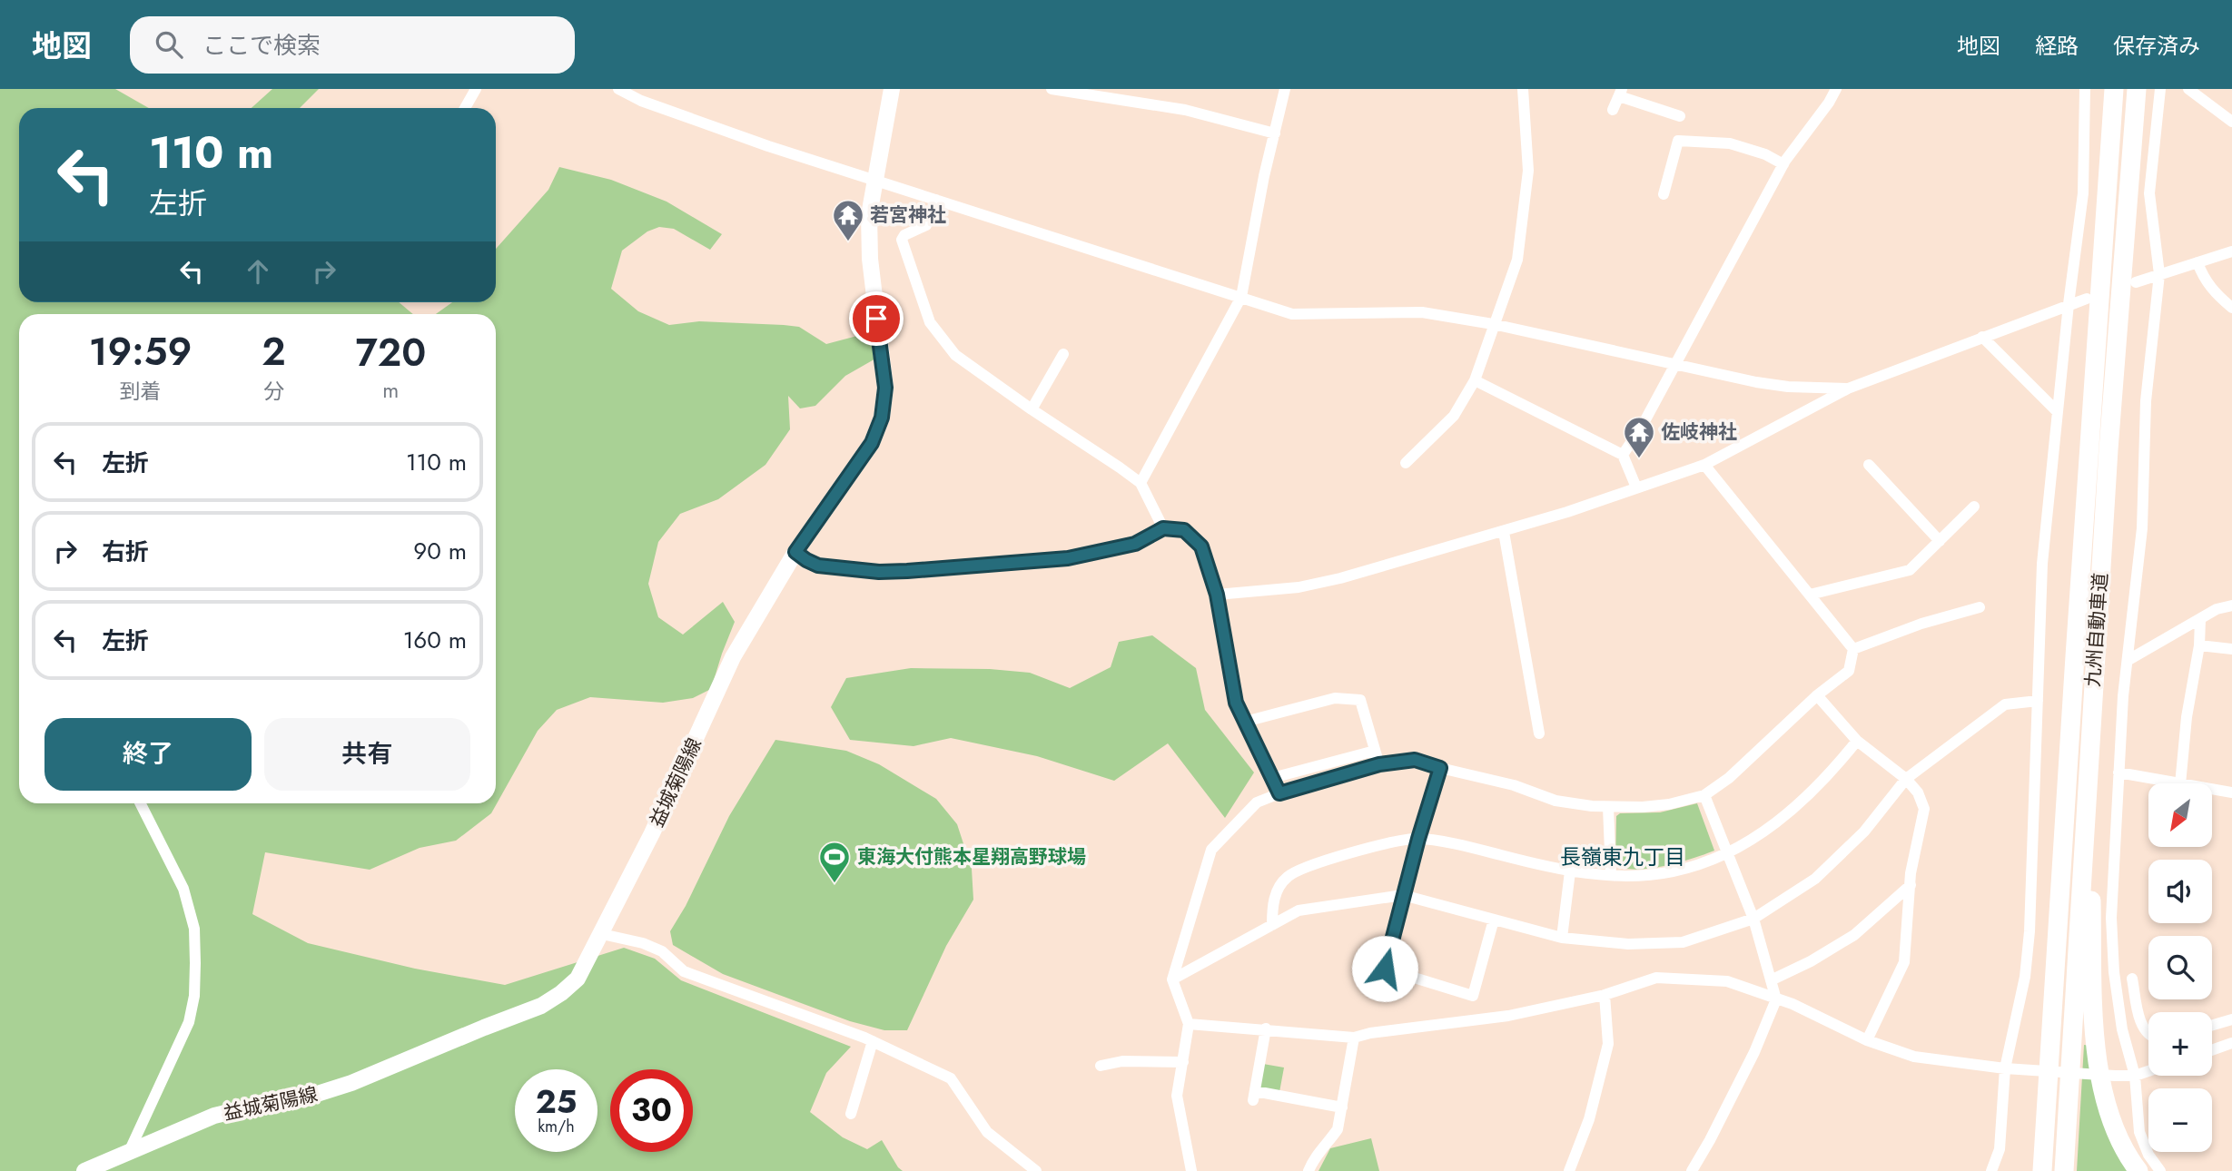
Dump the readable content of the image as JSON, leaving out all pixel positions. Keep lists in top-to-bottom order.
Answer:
{
  "streets": {
    "highway": ["九州自動車道"],
    "main road": ["益城菊陽線"]
  },
  "districts": ["長嶺東九丁目"],
  "places": {
    "temple": ["若宮神社", "佐岐神社"],
    "sports": ["東海大付熊本星翔高野球場"]
  },
  "north": "bottom left",
  "page": {
    "header": "地図",
    "search": "ここで検索",
    "nav": ["地図", "経路", "保存済み"],
    "turn": ["110 m", "左折"],
    "eta": [
      "19:59",
      "到着",
      "2",
      "分",
      "720",
      "m"
    ],
    "list": [
      {
        "name": "左折",
        "value": "110 m"
      },
      {
        "name": "右折",
        "value": "90 m"
      },
      {
        "name": "左折",
        "value": "160 m"
      }
    ],
    "buttons": ["終了", "共有"],
    "map_buttons": ["+", "−"],
    "speed": "25 km/h",
    "limit": "30"
  }
}
